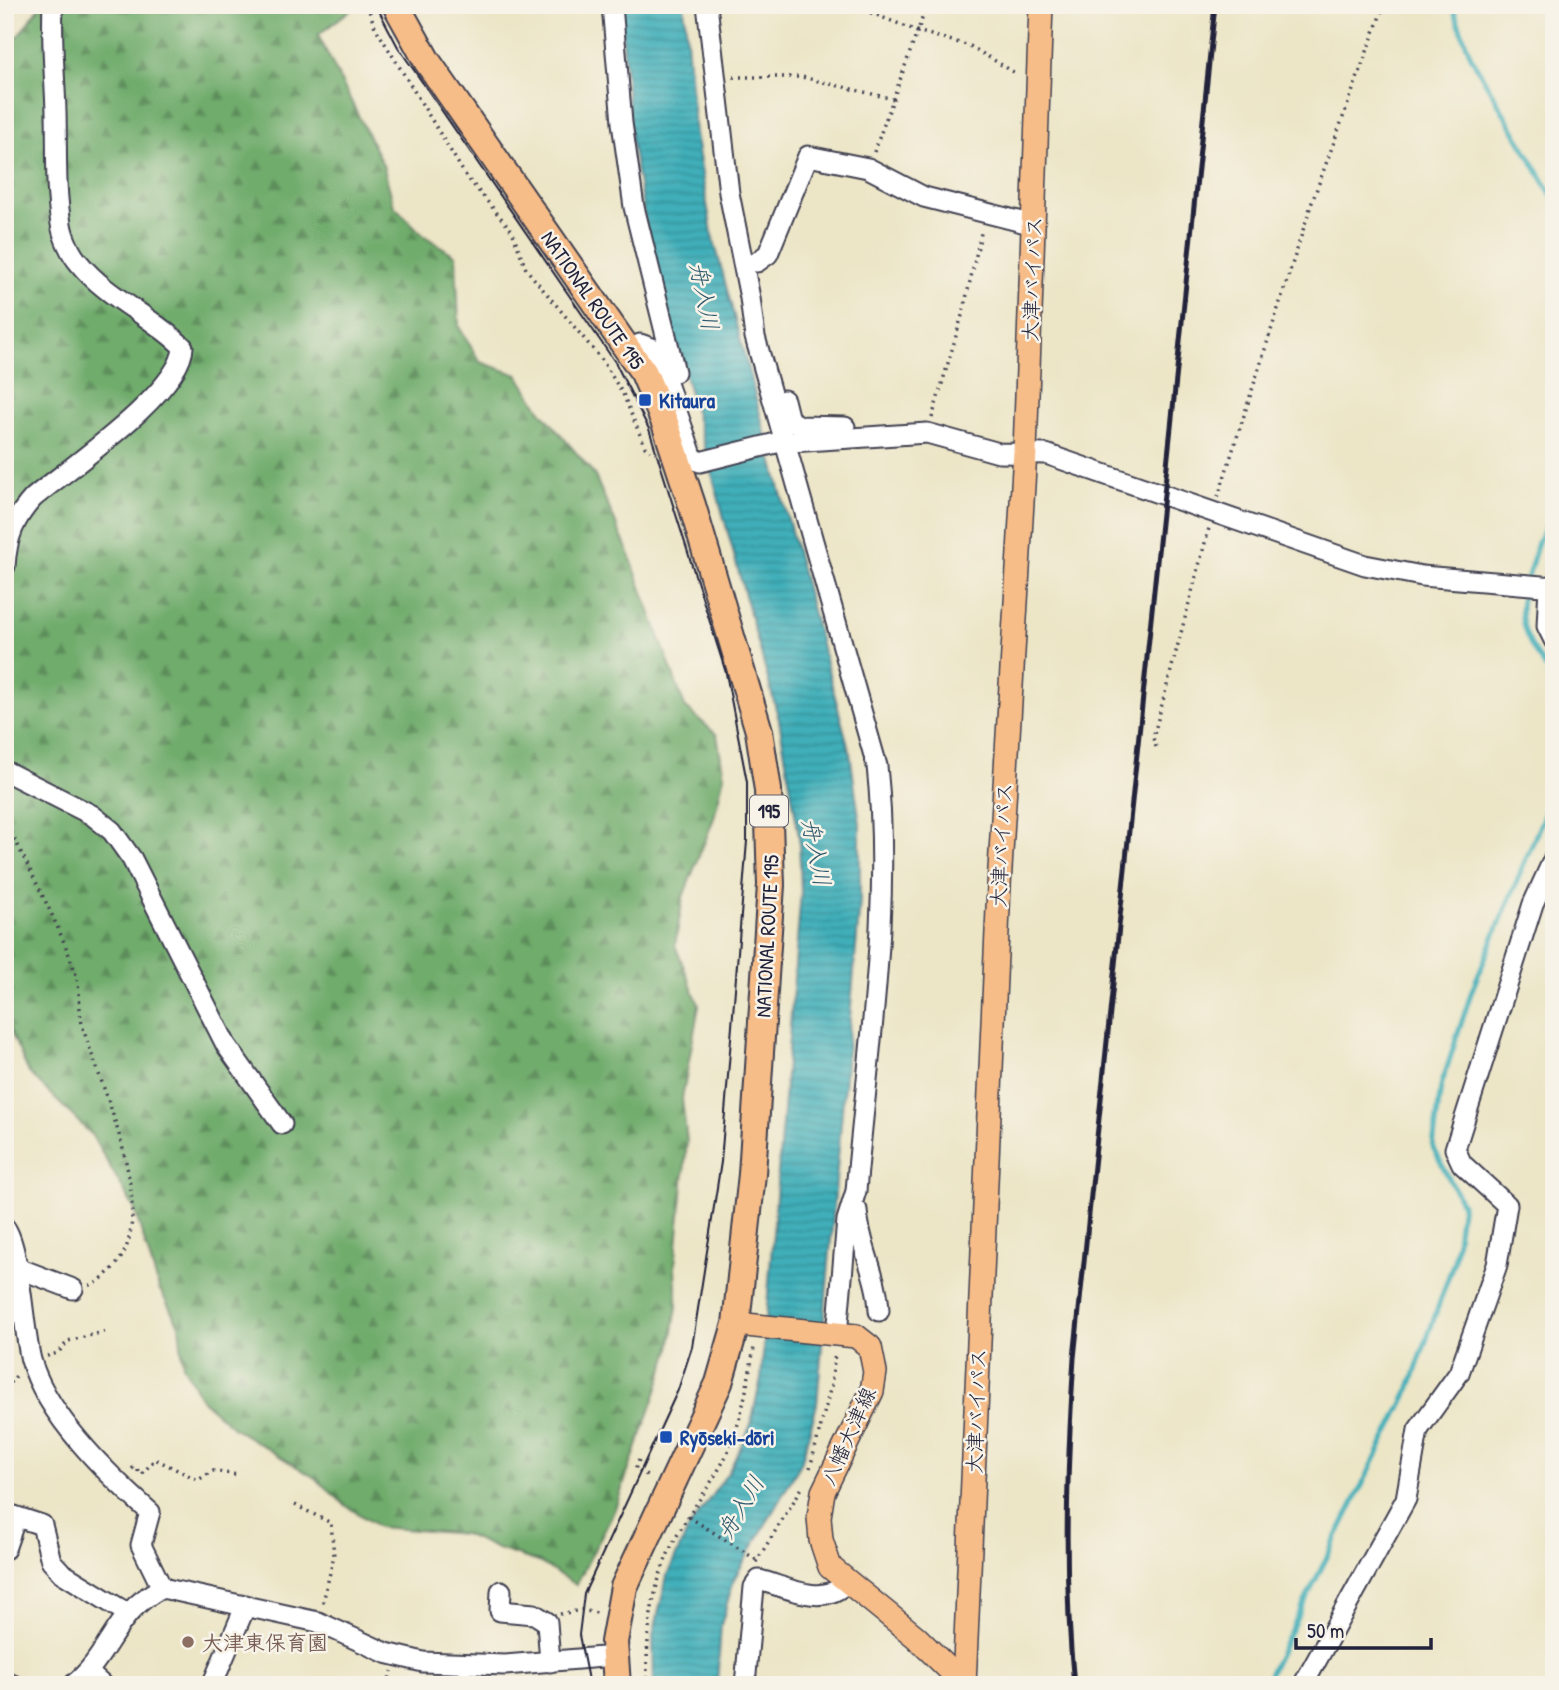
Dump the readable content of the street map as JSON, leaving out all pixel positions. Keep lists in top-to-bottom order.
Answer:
{
  "streets": {
    "highway": ["NATIONAL ROUTE 195", "195"],
    "main road": ["大津バイパス", "八幡大津線"]
  },
  "crossings": [
    ["大津バイパス", "八幡大津線"],
    ["NATIONAL ROUTE 195", "八幡大津線"]
  ],
  "water": ["舟入川"],
  "places": {
    "transit": ["Kitaura", "Ryōseki-dōri"],
    "other": ["大津東保育園"]
  },
  "scale_bar": "50 m"
}
